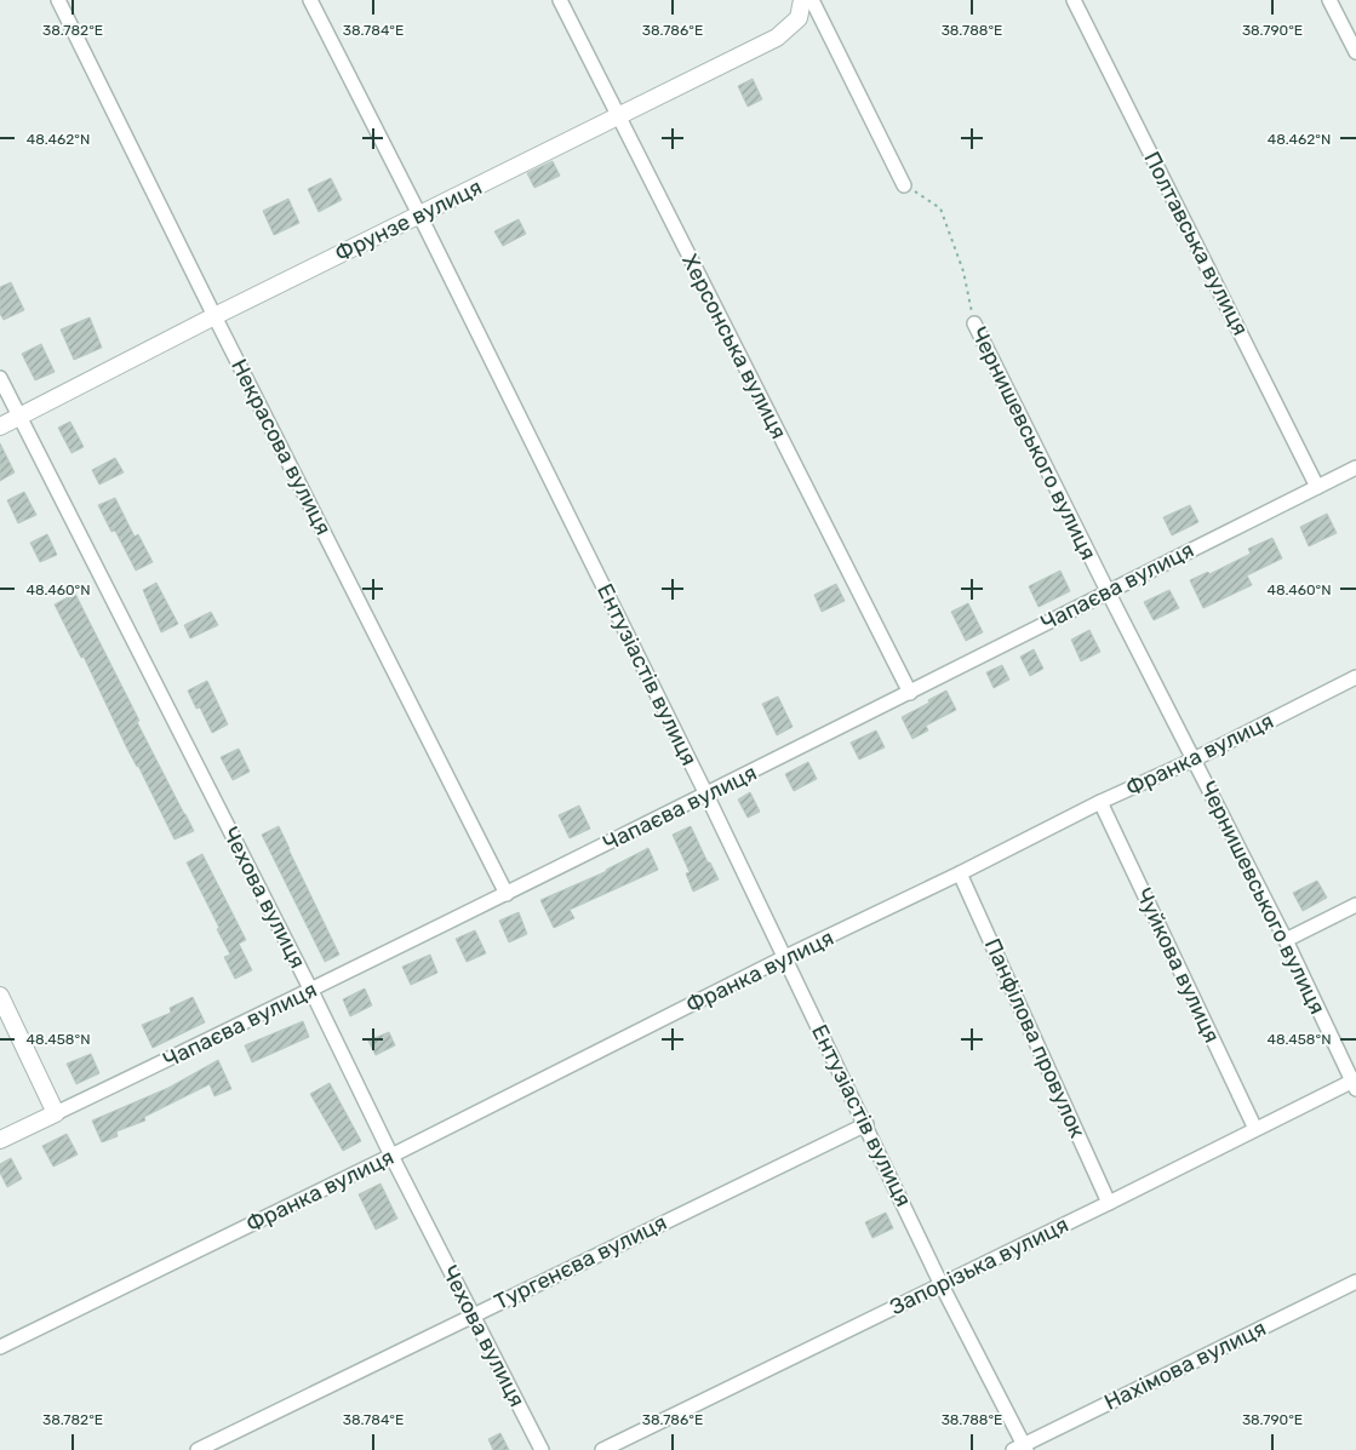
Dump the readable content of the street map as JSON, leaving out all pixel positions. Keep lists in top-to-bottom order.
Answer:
{
  "streets": {
    "street": [
      "Фрунзе вулиця",
      "Полтавська вулиця",
      "Херсонська вулиця",
      "Чернишевського вулиця",
      "Некрасова вулиця",
      "Чапаєва вулиця",
      "Ентузіастів вулиця",
      "Франка вулиця",
      "Чехова вулиця",
      "Чуйкова вулиця",
      "Панфілова провулок",
      "Тургенєва вулиця",
      "Запорізька вулиця",
      "Нахімова вулиця"
    ]
  },
  "crossings": [
    ["Фрунзе вулиця", "Херсонська вулиця"],
    ["Фрунзе вулиця", "Некрасова вулиця"],
    ["Фрунзе вулиця", "Ентузіастів вулиця"],
    ["Фрунзе вулиця", "Чехова вулиця"],
    ["Полтавська вулиця", "Чапаєва вулиця"],
    ["Херсонська вулиця", "Чапаєва вулиця"],
    ["Чернишевського вулиця", "Чапаєва вулиця"],
    ["Чернишевського вулиця", "Франка вулиця"],
    ["Чернишевського вулиця", "Запорізька вулиця"],
    ["Некрасова вулиця", "Чапаєва вулиця"],
    ["Чапаєва вулиця", "Ентузіастів вулиця"],
    ["Чапаєва вулиця", "Чехова вулиця"],
    ["Ентузіастів вулиця", "Франка вулиця"],
    ["Ентузіастів вулиця", "Тургенєва вулиця"],
    ["Ентузіастів вулиця", "Запорізька вулиця"],
    ["Ентузіастів вулиця", "Нахімова вулиця"],
    ["Франка вулиця", "Чехова вулиця"],
    ["Франка вулиця", "Чуйкова вулиця"],
    ["Франка вулиця", "Панфілова провулок"],
    ["Чехова вулиця", "Тургенєва вулиця"],
    ["Чуйкова вулиця", "Запорізька вулиця"],
    ["Панфілова провулок", "Запорізька вулиця"]
  ],
  "coordinates": [
    "38.782°E",
    "38.784°E",
    "38.786°E",
    "38.788°E",
    "38.790°E",
    "48.462°N",
    "48.460°N",
    "48.458°N"
  ]
}
